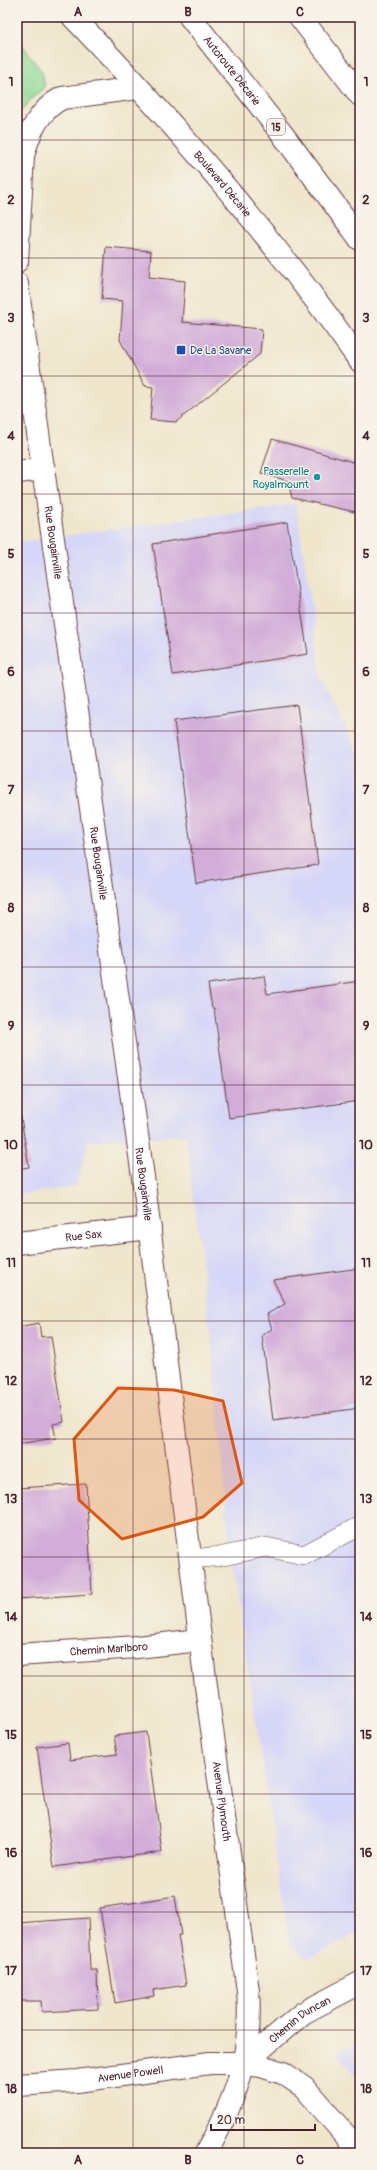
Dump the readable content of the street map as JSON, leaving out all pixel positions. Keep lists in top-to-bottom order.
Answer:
{
  "streets": {
    "main road": [
      "Autoroute Décarie",
      "15",
      "Boulevard Décarie",
      "Rue Bougainville",
      "Rue Sax",
      "Chemin Marlboro",
      "Avenue Plymouth",
      "Chemin Duncan",
      "Avenue Powell"
    ]
  },
  "crossings": [
    ["Rue Bougainville", "Rue Sax"],
    ["Rue Bougainville", "Avenue Plymouth"],
    ["Chemin Marlboro", "Avenue Plymouth"],
    ["Avenue Plymouth", "Chemin Duncan"],
    ["Avenue Plymouth", "Avenue Powell"],
    ["Chemin Duncan", "Avenue Powell"]
  ],
  "places": {
    "transit": ["De La Savane"],
    "other": ["Passerelle Royalmount"]
  },
  "scale_bar": "20 m",
  "grid": {
    "columns": ["A", "B", "C"],
    "rows": [
      "1",
      "2",
      "3",
      "4",
      "5",
      "6",
      "7",
      "8",
      "9",
      "10",
      "11",
      "12",
      "13",
      "14",
      "15",
      "16",
      "17",
      "18"
    ]
  }
}
